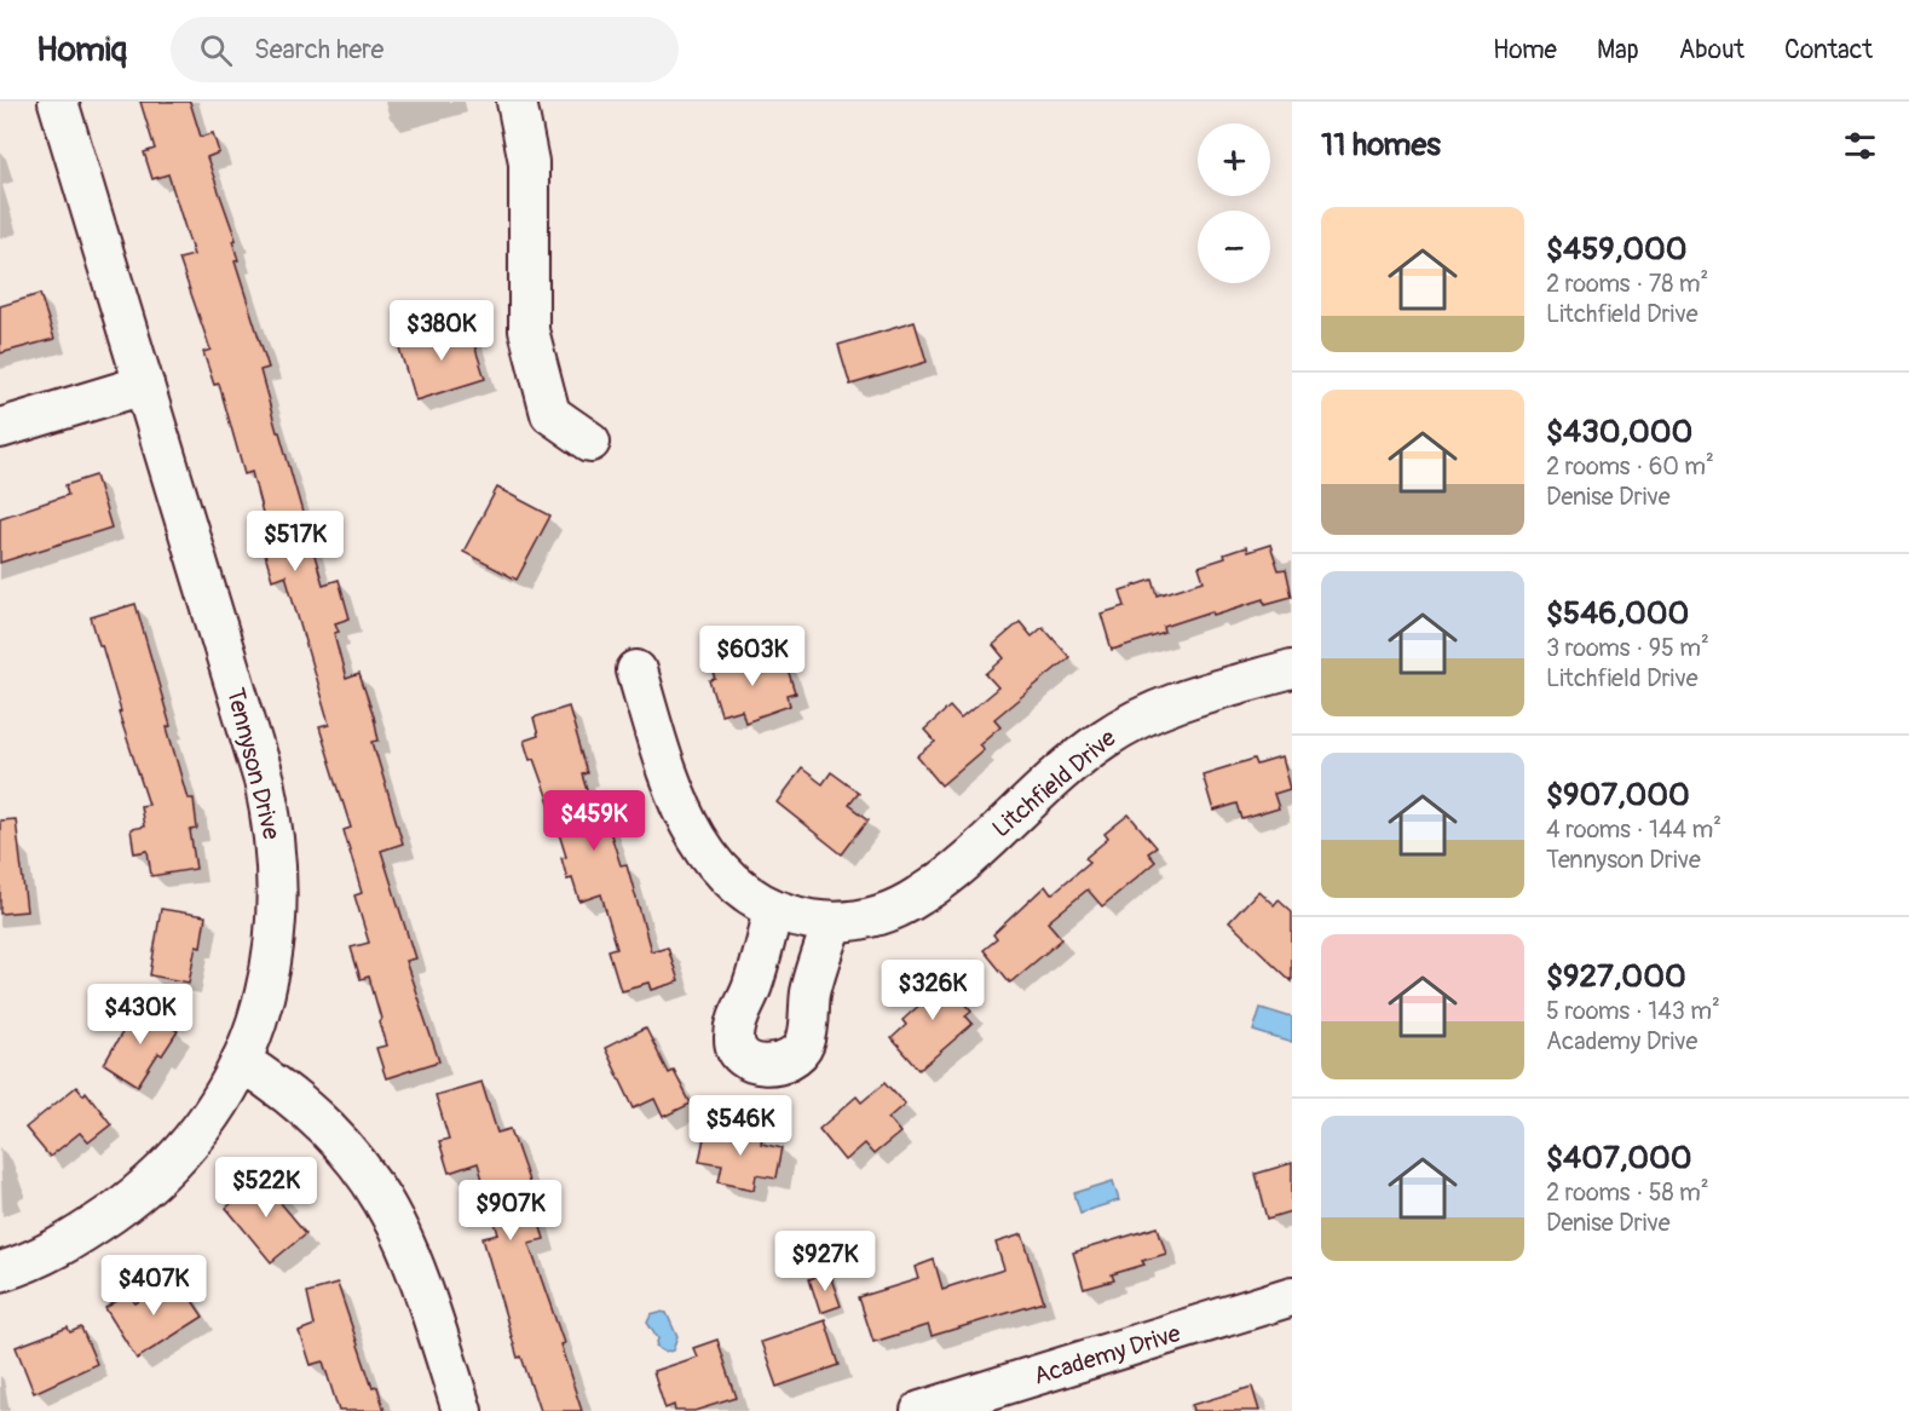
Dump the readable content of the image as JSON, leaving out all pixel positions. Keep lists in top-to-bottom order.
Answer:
{
  "streets": {
    "street": ["Tennyson Drive", "Litchfield Drive", "Academy Drive"]
  },
  "page": {
    "header": "Homiq",
    "search": "Search here",
    "nav": [
      "Home",
      "Map",
      "About",
      "Contact"
    ],
    "heading": "11 homes",
    "map_buttons": ["+", "−"],
    "list": [
      {
        "name": "$459,000",
        "note": "2 rooms · 78 m² · Litchfield Drive"
      },
      {
        "name": "$430,000",
        "note": "2 rooms · 60 m² · Denise Drive"
      },
      {
        "name": "$546,000",
        "note": "3 rooms · 95 m² · Litchfield Drive"
      },
      {
        "name": "$907,000",
        "note": "4 rooms · 144 m² · Tennyson Drive"
      },
      {
        "name": "$927,000",
        "note": "5 rooms · 143 m² · Academy Drive"
      },
      {
        "name": "$407,000",
        "note": "2 rooms · 58 m² · Denise Drive"
      }
    ],
    "price": [
      "$380K",
      "$517K",
      "$603K",
      "$459K",
      "$326K",
      "$430K",
      "$546K",
      "$522K",
      "$907K",
      "$927K",
      "$407K"
    ]
  }
}
